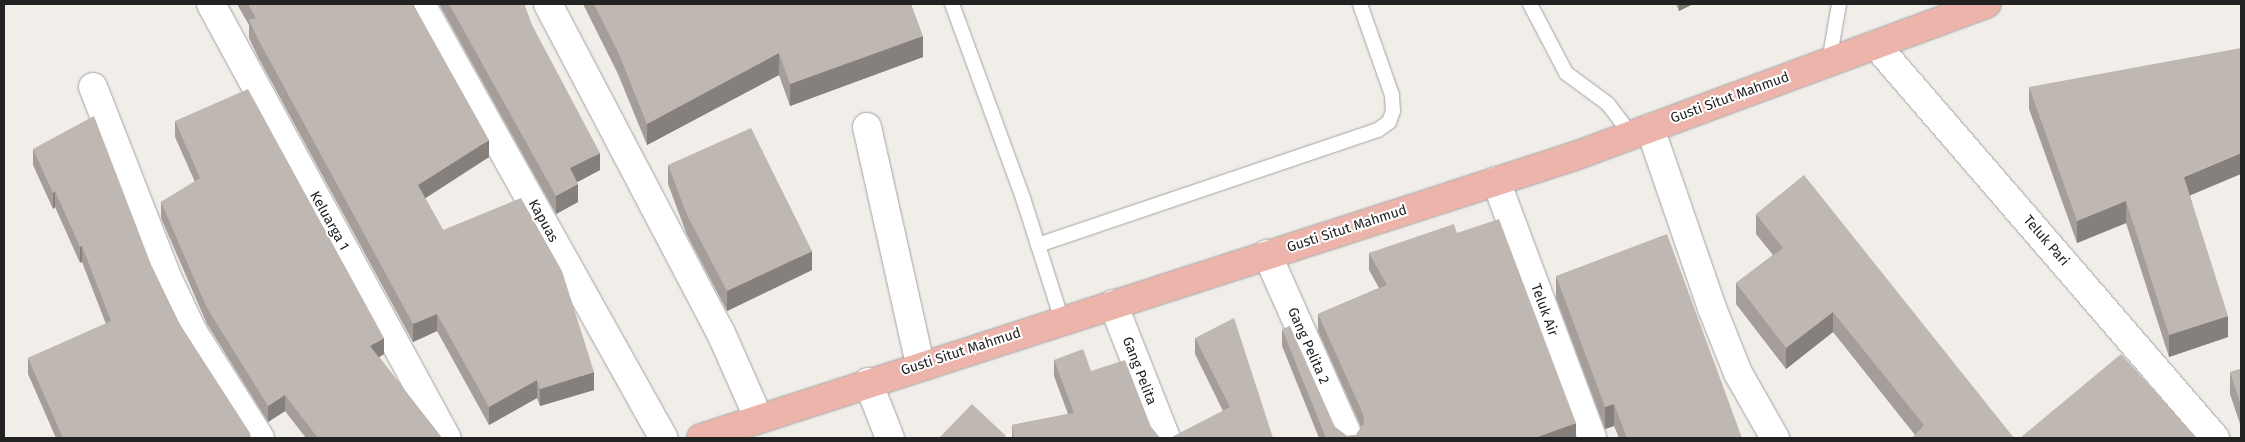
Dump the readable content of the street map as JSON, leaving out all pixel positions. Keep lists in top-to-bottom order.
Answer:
{
  "streets": {
    "highway": ["Gusti Situt Mahmud"],
    "street": [
      "Keluarga 1",
      "Kapuas",
      "Teluk Pari",
      "Teluk Air",
      "Gang Pelita 2",
      "Gang Pelita"
    ]
  },
  "crossings": [
    ["Gusti Situt Mahmud", "Teluk Pari"],
    ["Gusti Situt Mahmud", "Teluk Air"],
    ["Gusti Situt Mahmud", "Gang Pelita 2"],
    ["Gusti Situt Mahmud", "Gang Pelita"]
  ]
}
